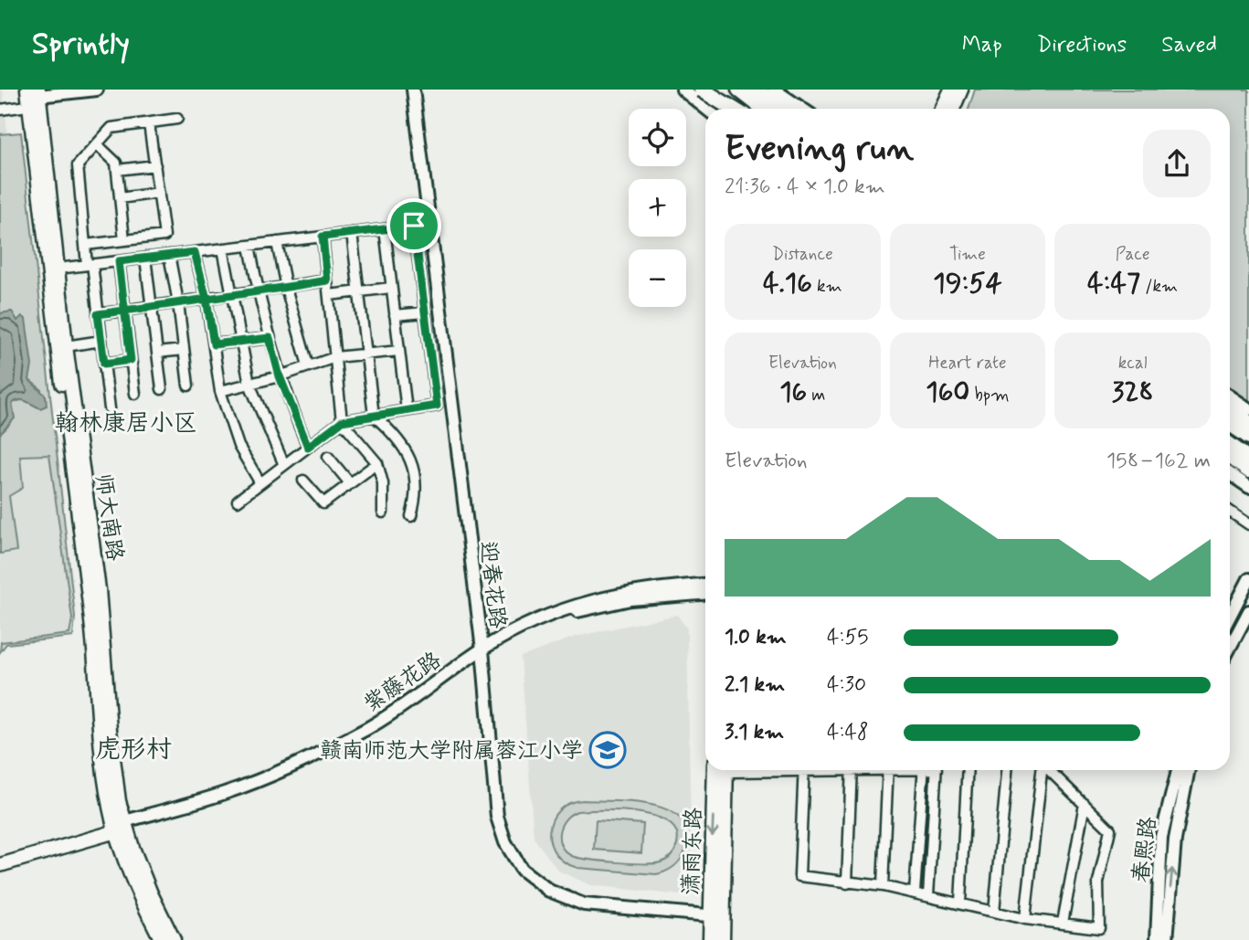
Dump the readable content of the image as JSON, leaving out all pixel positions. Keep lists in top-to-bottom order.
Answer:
{
  "streets": {
    "main road": ["师大南路", "潇雨东路"],
    "street": ["迎春花路", "紫藤花路", "春熙路"]
  },
  "crossings": [
    ["师大南路", "紫藤花路"],
    ["迎春花路", "紫藤花路"],
    ["迎春花路", "潇雨东路"]
  ],
  "districts": ["翰林康居小区", "虎形村"],
  "places": {
    "school or university": ["赣南师范大学附属蓉江小学"]
  },
  "page": {
    "header": "Sprintly",
    "nav": ["Map", "Directions", "Saved"],
    "map_buttons": ["+", "−"],
    "heading": ["Evening run", "21:36 · 4 × 1.0 km"],
    "stats": [
      ["Distance", "4.16 km"],
      ["Time", "19:54"],
      ["Pace", "4:47 /km"],
      ["Elevation", "16 m"],
      ["Heart rate", "160 bpm"],
      ["kcal", "328"]
    ],
    "chart": ["Elevation", "158–162 m"],
    "list": [
      {
        "name": "1.0 km",
        "note": "4:55"
      },
      {
        "name": "2.1 km",
        "note": "4:30"
      },
      {
        "name": "3.1 km",
        "note": "4:48"
      }
    ]
  }
}
